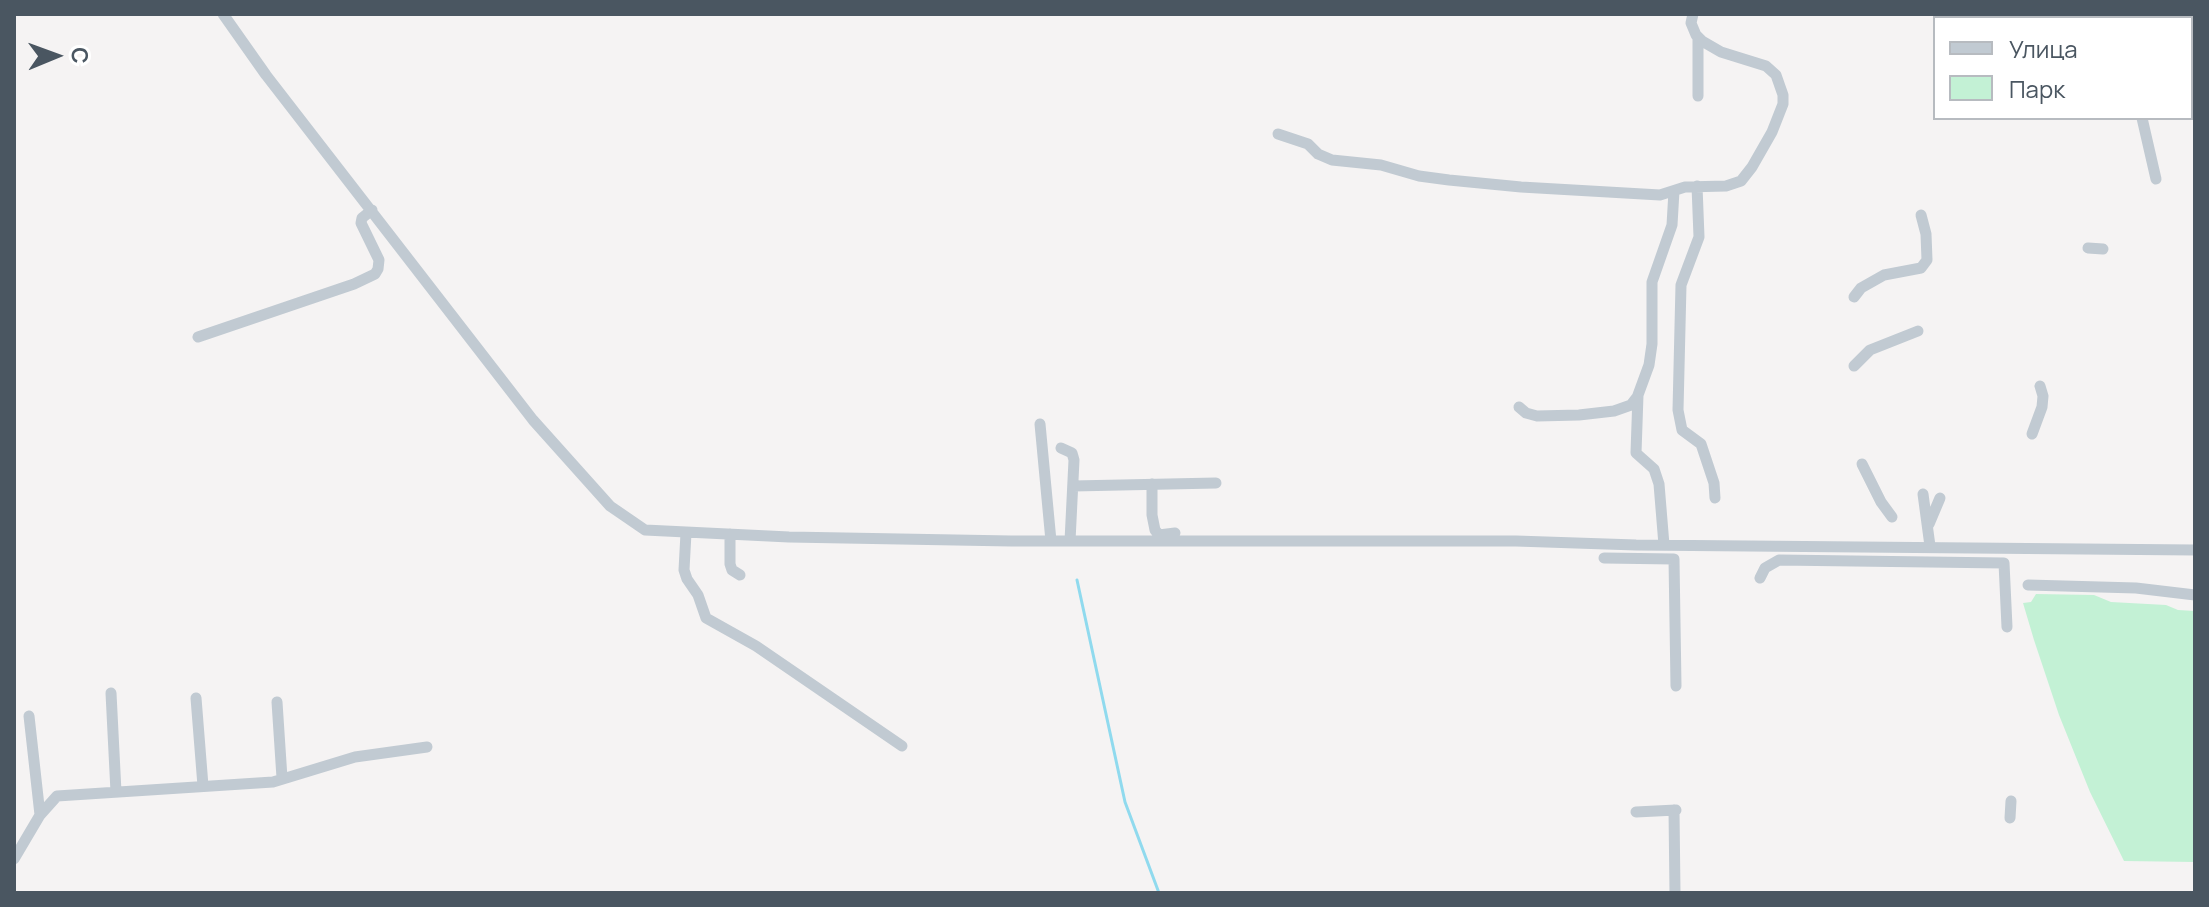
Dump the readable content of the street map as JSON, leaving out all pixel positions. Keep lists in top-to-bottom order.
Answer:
{
  "legend": ["Улица", "Парк"],
  "north": "right"
}
